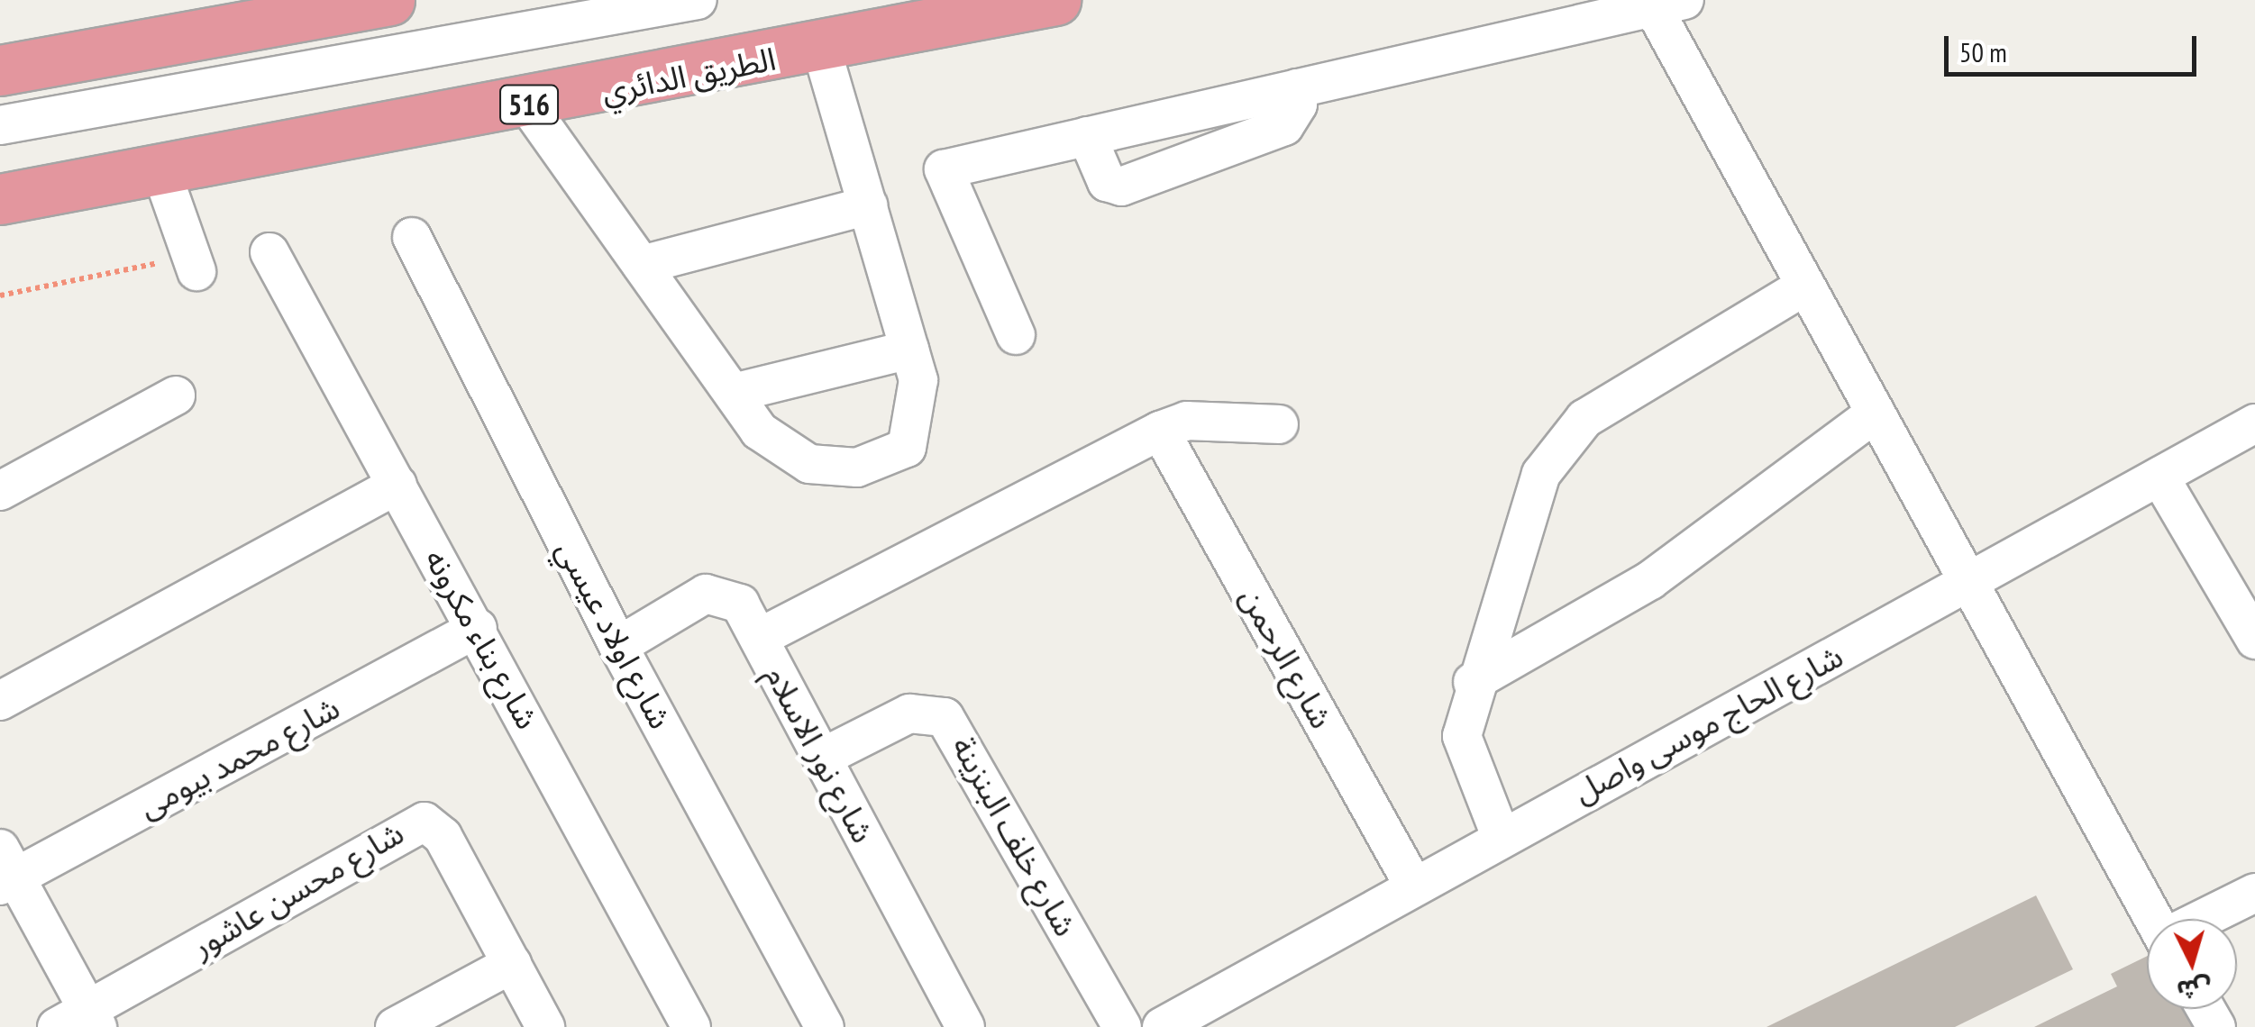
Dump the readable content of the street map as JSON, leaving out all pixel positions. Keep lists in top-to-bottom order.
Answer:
{
  "streets": {
    "highway": ["الطريق الدائري", "516"],
    "street": [
      "شارع اولاد عيسي",
      "شارع بناء مكرونه",
      "شارع الرحمن",
      "شارع الحاج موسى واصل",
      "شارع نور الاسلام",
      "شارع محمد بيومى",
      "شارع خلف البنزينة",
      "شارع محسن عاشور"
    ]
  },
  "crossings": [
    ["شارع اولاد عيسي", "شارع نور الاسلام"],
    ["شارع بناء مكرونه", "شارع محمد بيومى"],
    ["شارع الرحمن", "شارع الحاج موسى واصل"],
    ["شارع نور الاسلام", "شارع خلف البنزينة"]
  ],
  "scale_bar": "50 m",
  "north": "bottom"
}
